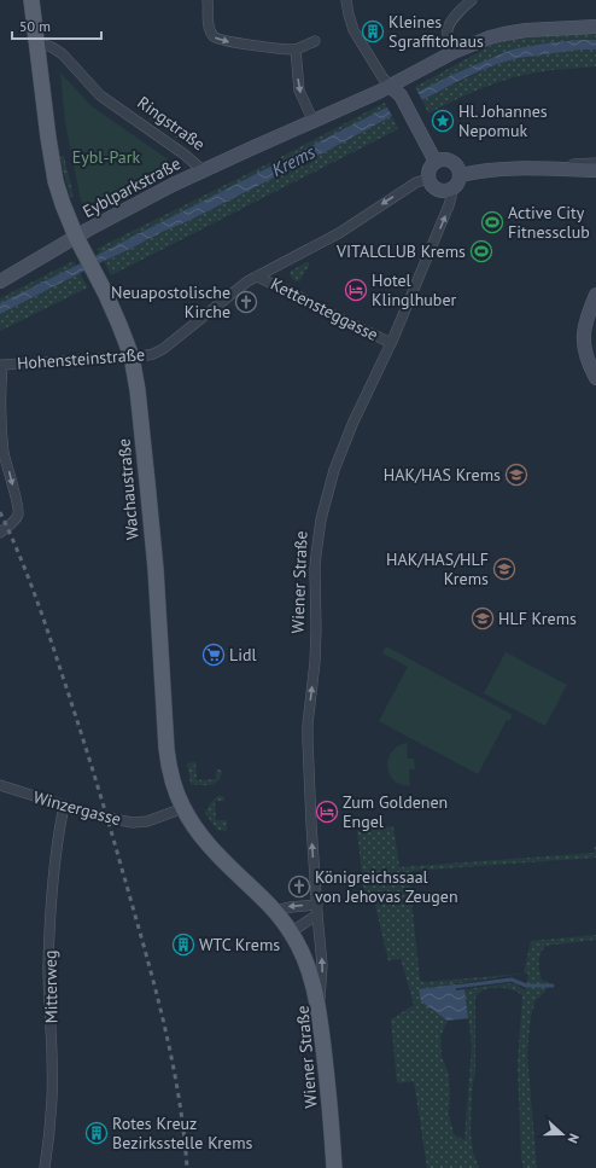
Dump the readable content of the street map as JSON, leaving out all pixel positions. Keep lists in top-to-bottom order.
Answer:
{
  "streets": {
    "main road": [
      "Ringstraße",
      "Eyblparkstraße",
      "Wachaustraße",
      "Wiener Straße"
    ],
    "street": [
      "Kettensteggasse",
      "Hohensteinstraße",
      "Winzergasse",
      "Mitterweg"
    ]
  },
  "crossings": [
    ["Ringstraße", "Eyblparkstraße"],
    ["Ringstraße", "Wachaustraße"],
    ["Eyblparkstraße", "Wachaustraße"],
    ["Kettensteggasse", "Hohensteinstraße"],
    ["Kettensteggasse", "Wiener Straße"],
    ["Hohensteinstraße", "Wachaustraße"],
    ["Hohensteinstraße", "Wiener Straße"],
    ["Wachaustraße", "Wiener Straße"],
    ["Wachaustraße", "Winzergasse"],
    ["Winzergasse", "Mitterweg"]
  ],
  "one_way": ["Hohensteinstraße", "Wiener Straße"],
  "water": ["Krems"],
  "parks": ["Eybl-Park"],
  "places": {
    "building": ["Kleines Sgraffitohaus", "WTC Krems", "Rotes Kreuz Bezirksstelle Krems"],
    "place": ["Hl. Johannes Nepomuk"],
    "sports": ["Active City Fitnessclub", "VITALCLUB Krems"],
    "hotel": ["Hotel Klinglhuber", "Zum Goldenen Engel"],
    "church": ["Neuapostolische Kirche", "Königreichssaal von Jehovas Zeugen"],
    "school or university": ["HAK/HAS Krems", "HAK/HAS/HLF Krems", "HLF Krems"],
    "supermarket": ["Lidl"]
  },
  "scale_bar": "50 m",
  "north": "right"
}
